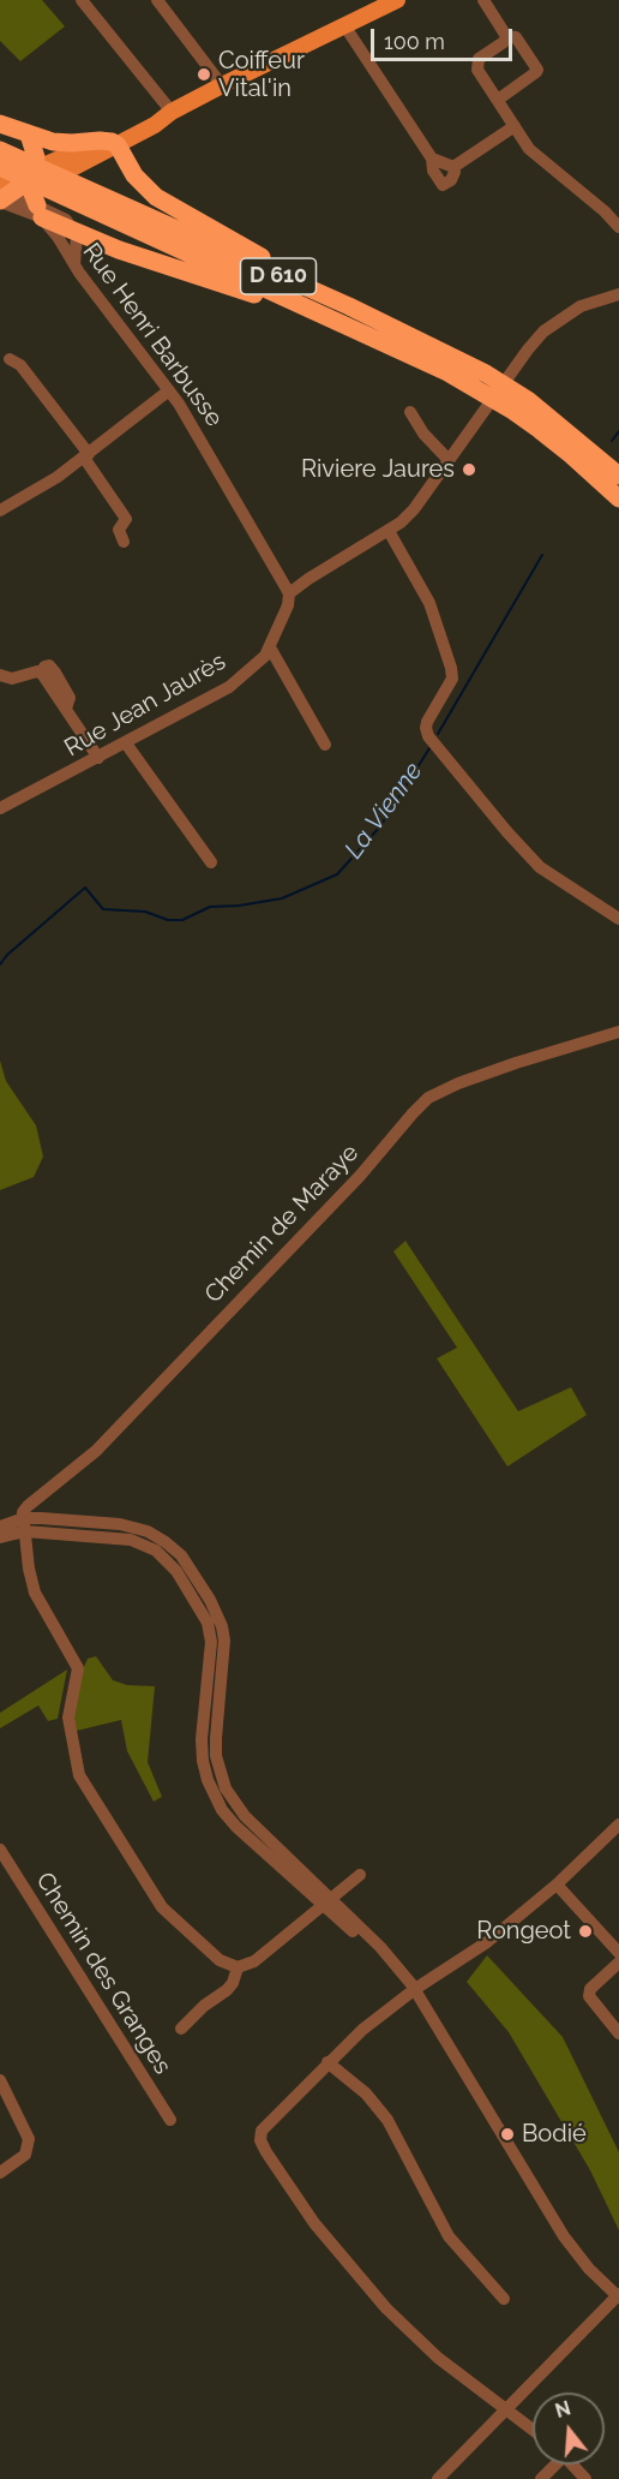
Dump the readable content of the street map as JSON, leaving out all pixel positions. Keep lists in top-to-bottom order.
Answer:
{
  "streets": {
    "highway": ["D 610"],
    "street": [
      "Rue Henri Barbusse",
      "Rue Jean Jaurès",
      "Chemin de Maraye",
      "Chemin des Granges"
    ]
  },
  "crossings": [
    ["D 610", "Rue Henri Barbusse"],
    ["Rue Henri Barbusse", "Rue Jean Jaurès"]
  ],
  "water": ["La Vienne"],
  "places": [
    "Coiffeur Vital'in",
    "Riviere Jaures",
    "Rongeot",
    "Bodié"
  ],
  "scale_bar": "100 m",
  "north": "top"
}
